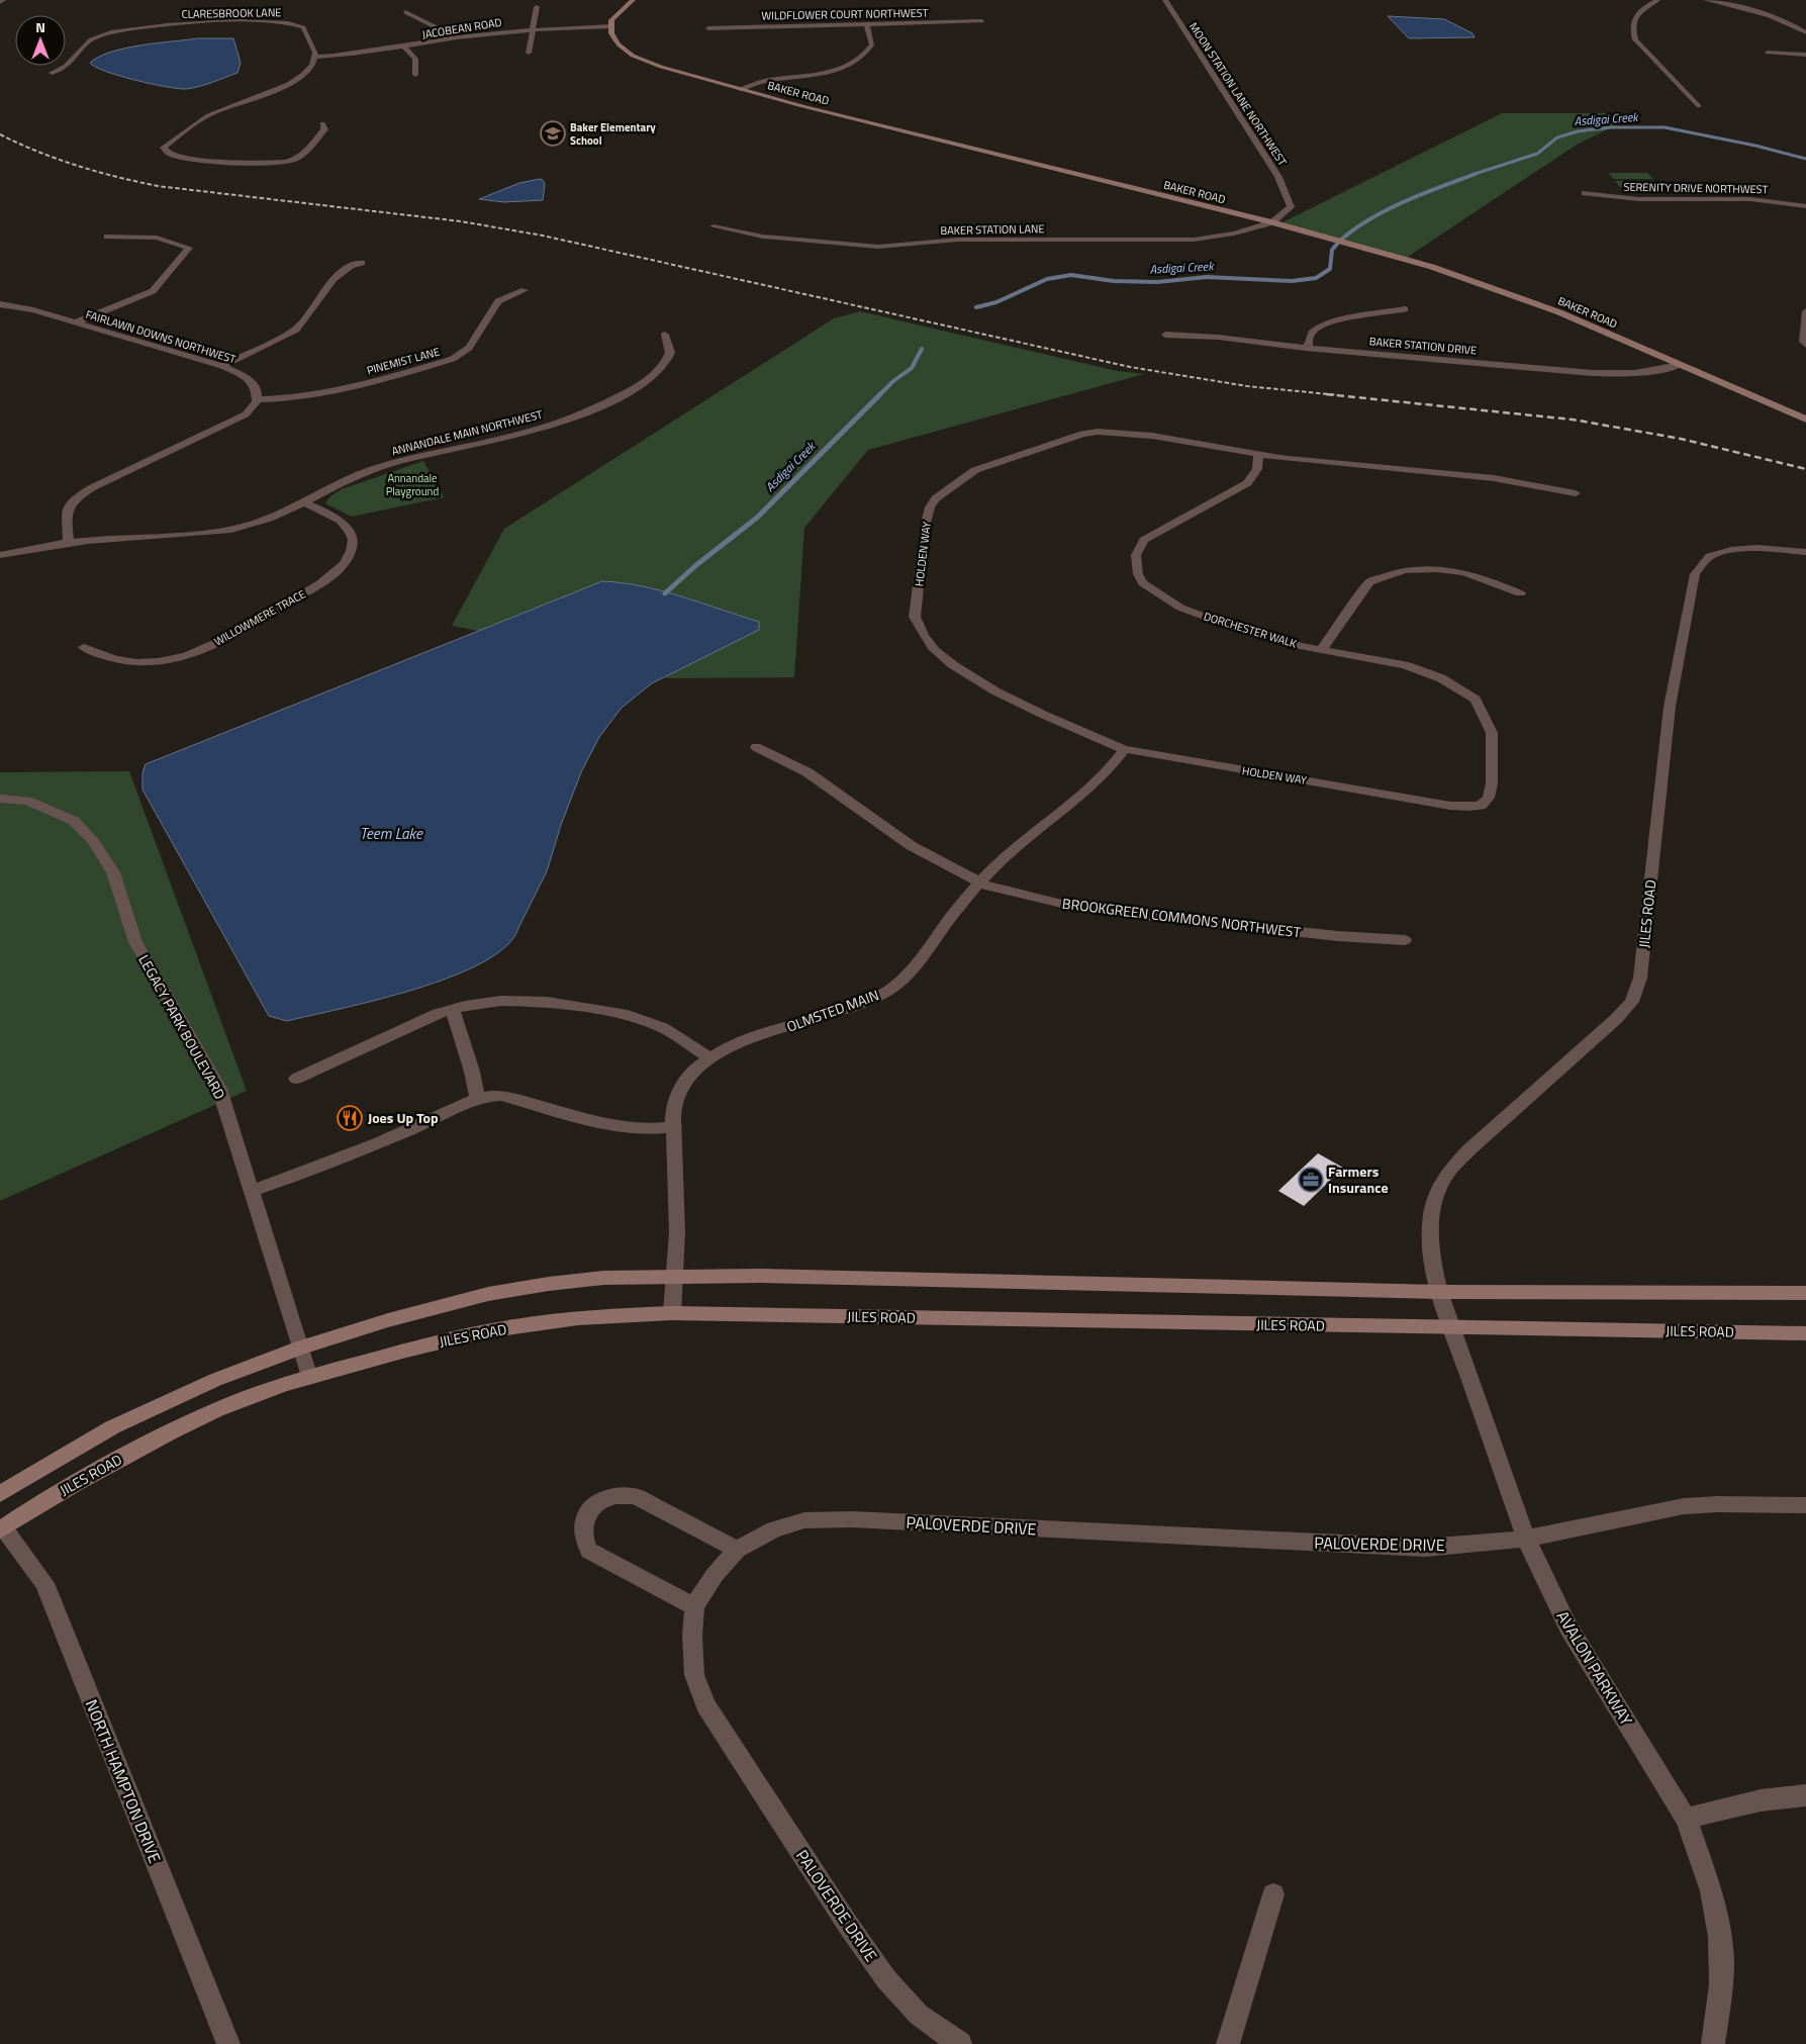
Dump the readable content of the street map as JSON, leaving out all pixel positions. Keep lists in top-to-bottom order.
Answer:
{
  "streets": {
    "main road": ["BAKER ROAD", "JILES ROAD"],
    "street": [
      "CLARESBROOK LANE",
      "WILDFLOWER COURT NORTHWEST",
      "JACOBEAN ROAD",
      "MOON STATION LANE NORTHWEST",
      "SERENITY DRIVE NORTHWEST",
      "BAKER STATION LANE",
      "FAIRLAWN DOWNS NORTHWEST",
      "BAKER STATION DRIVE",
      "PINEMIST LANE",
      "ANNANDALE MAIN NORTHWEST",
      "HOLDEN WAY",
      "WILLOWMERE TRACE",
      "DORCHESTER WALK",
      "BROOKGREEN COMMONS NORTHWEST",
      "OLMSTED MAIN",
      "LEGACY PARK BOULEVARD",
      "PALOVERDE DRIVE",
      "AVALON PARKWAY",
      "NORTH HAMPTON DRIVE"
    ]
  },
  "crossings": [
    ["CLARESBROOK LANE", "JACOBEAN ROAD"],
    ["JACOBEAN ROAD", "BAKER ROAD"],
    ["BAKER ROAD", "MOON STATION LANE NORTHWEST"],
    ["BAKER ROAD", "BAKER STATION LANE"],
    ["BAKER ROAD", "BAKER STATION DRIVE"],
    ["MOON STATION LANE NORTHWEST", "BAKER STATION LANE"],
    ["FAIRLAWN DOWNS NORTHWEST", "PINEMIST LANE"],
    ["ANNANDALE MAIN NORTHWEST", "WILLOWMERE TRACE"],
    ["HOLDEN WAY", "DORCHESTER WALK"],
    ["HOLDEN WAY", "OLMSTED MAIN"],
    ["JILES ROAD", "OLMSTED MAIN"],
    ["JILES ROAD", "LEGACY PARK BOULEVARD"],
    ["JILES ROAD", "AVALON PARKWAY"],
    ["JILES ROAD", "NORTH HAMPTON DRIVE"],
    ["BROOKGREEN COMMONS NORTHWEST", "OLMSTED MAIN"],
    ["PALOVERDE DRIVE", "AVALON PARKWAY"]
  ],
  "water": ["Asdigai Creek", "Teem Lake"],
  "parks": ["Annandale Playground"],
  "places": {
    "school or university": ["Baker Elementary School"],
    "restaurant": ["Joes Up Top"],
    "office": ["Farmers Insurance"]
  },
  "north": "top"
}
